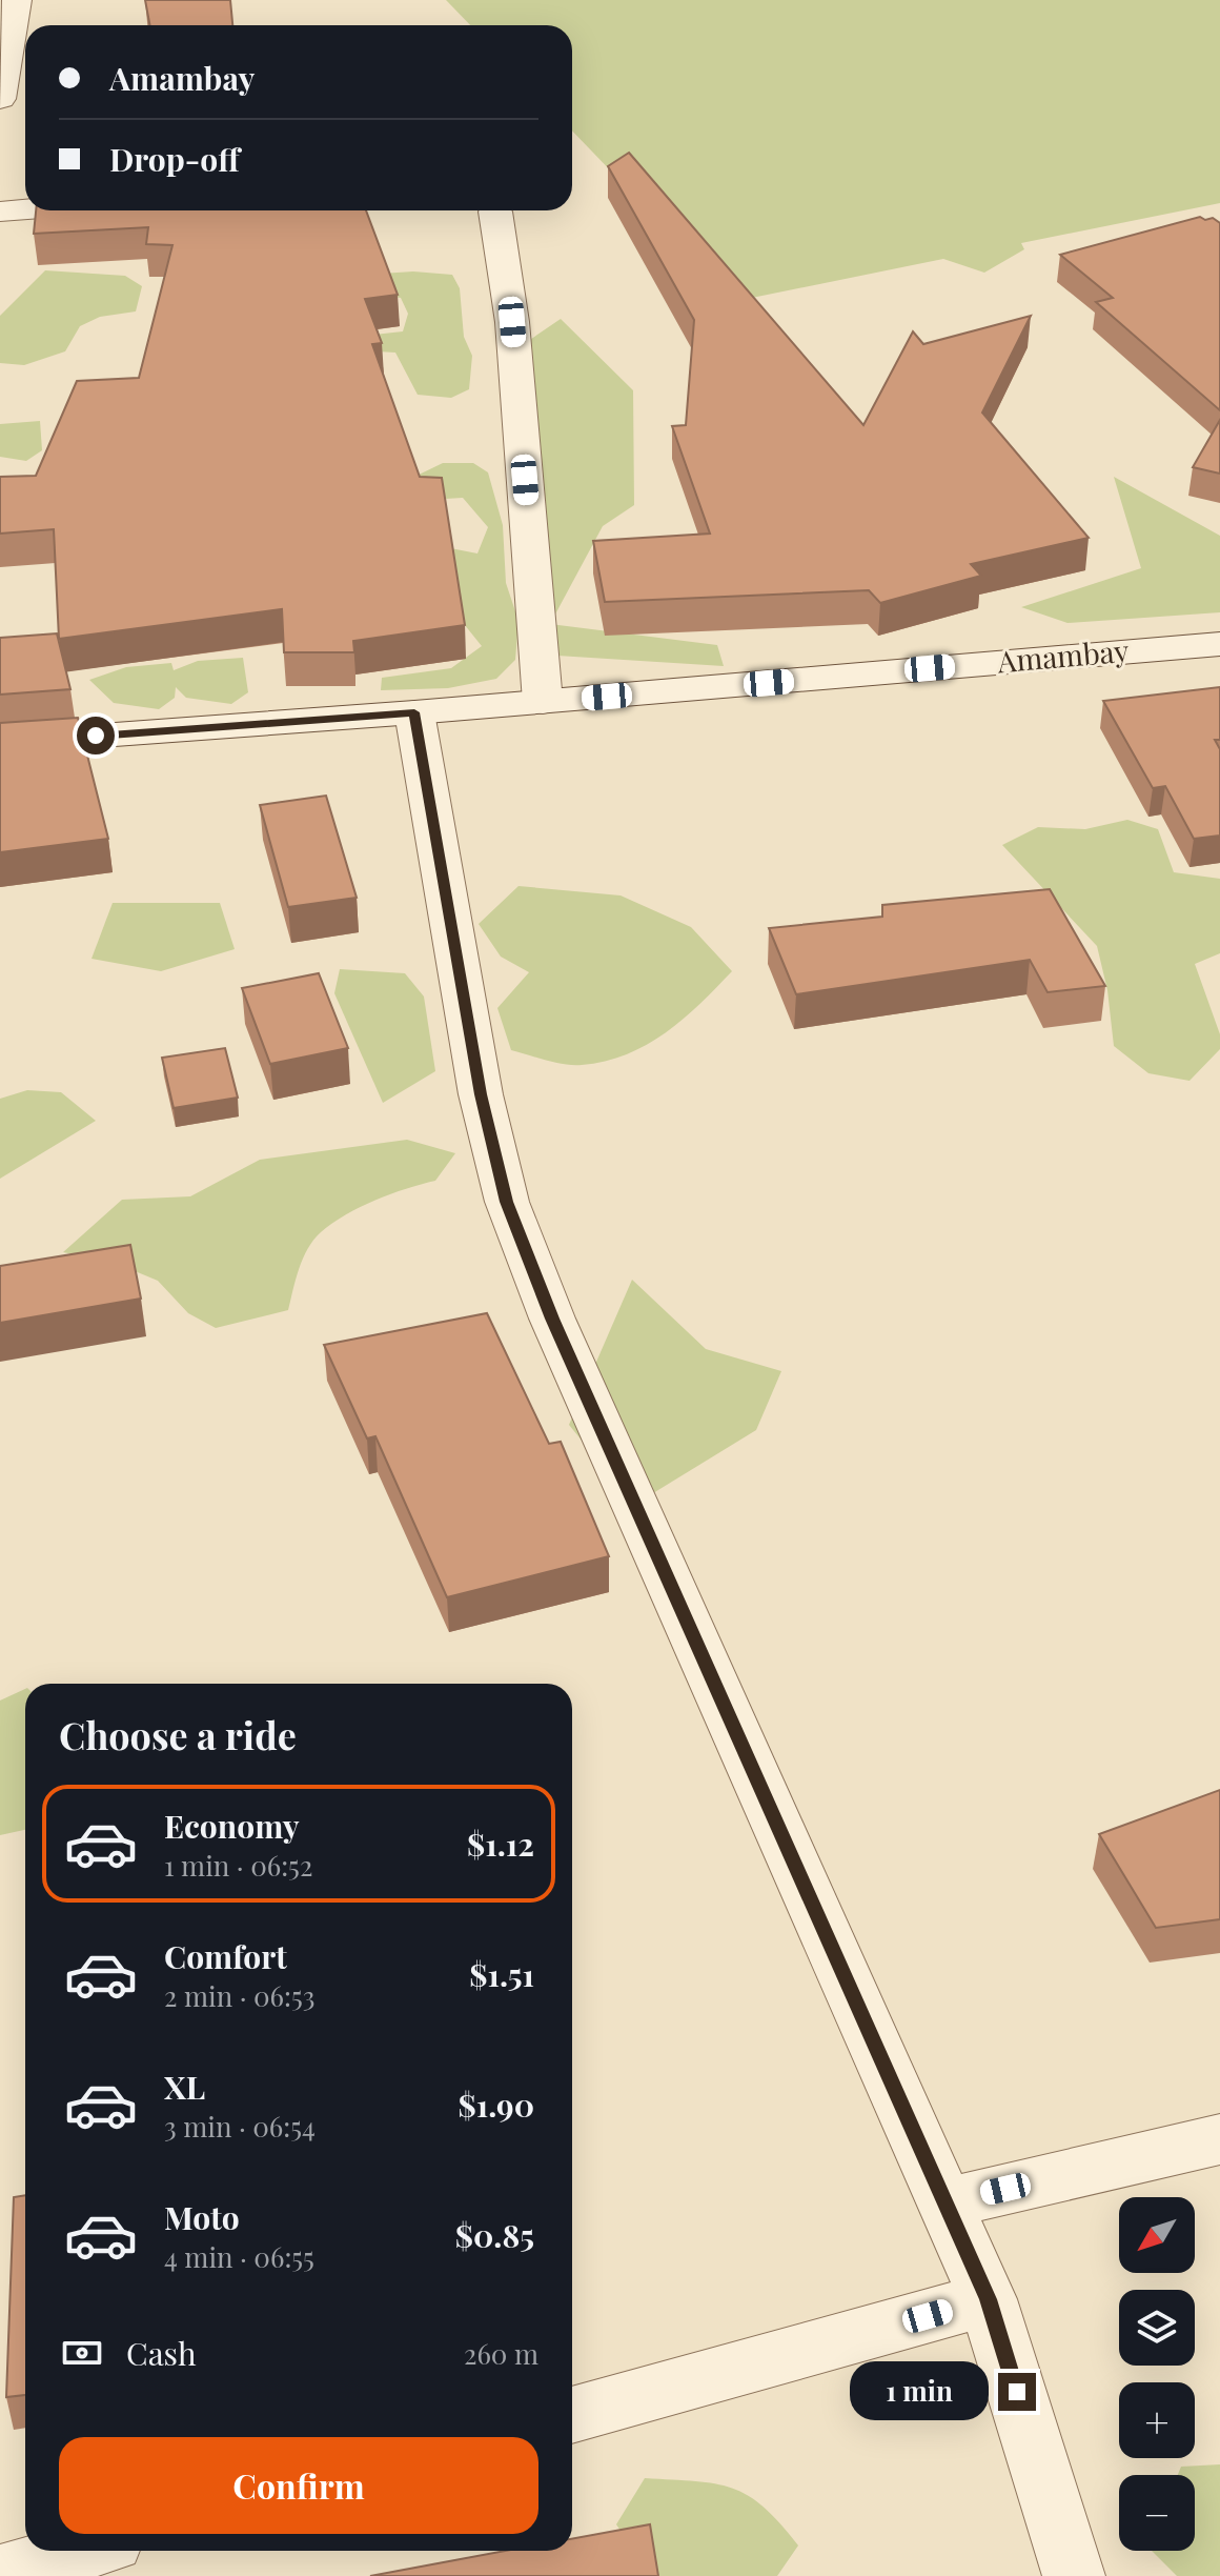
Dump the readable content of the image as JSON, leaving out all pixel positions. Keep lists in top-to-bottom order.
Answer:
{
  "streets": {
    "street": ["Amambay"]
  },
  "north": "bottom left",
  "page": {
    "banner": ["Amambay", "Drop-off"],
    "heading": "Choose a ride",
    "list": [
      {
        "name": "Economy",
        "note": "1 min · 06:52",
        "value": "$1.12"
      },
      {
        "name": "Comfort",
        "note": "2 min · 06:53",
        "value": "$1.51"
      },
      {
        "name": "XL",
        "note": "3 min · 06:54",
        "value": "$1.90"
      },
      {
        "name": "Moto",
        "note": "4 min · 06:55",
        "value": "$0.85"
      }
    ],
    "map_buttons": ["+", "−"],
    "pay": ["Cash", "260 m"],
    "bubble": "1 min",
    "buttons": "Confirm"
  }
}
